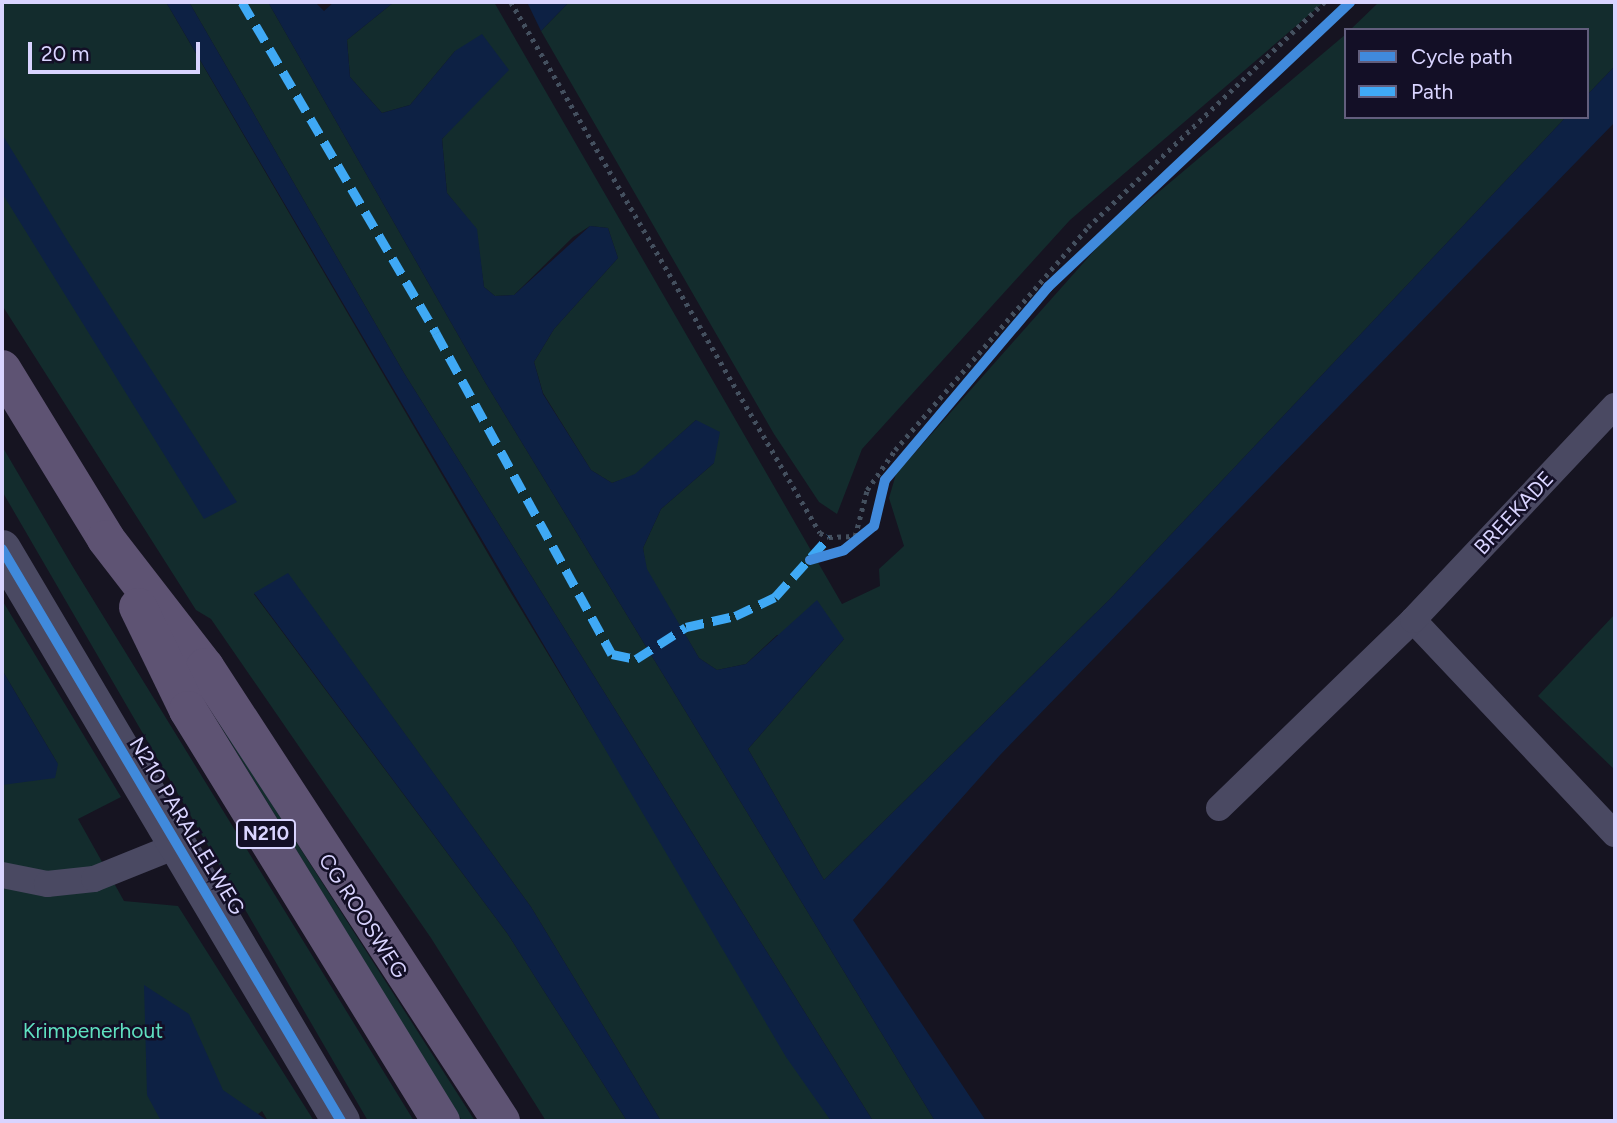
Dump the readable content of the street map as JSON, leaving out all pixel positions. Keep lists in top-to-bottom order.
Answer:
{
  "streets": {
    "main road": ["N210", "CG ROOSWEG"],
    "street": ["N210 PARALLELWEG"],
    "lane": ["BREEKADE"]
  },
  "parks": ["Krimpenerhout"],
  "legend": ["Cycle path", "Path"],
  "scale_bar": "20 m"
}
